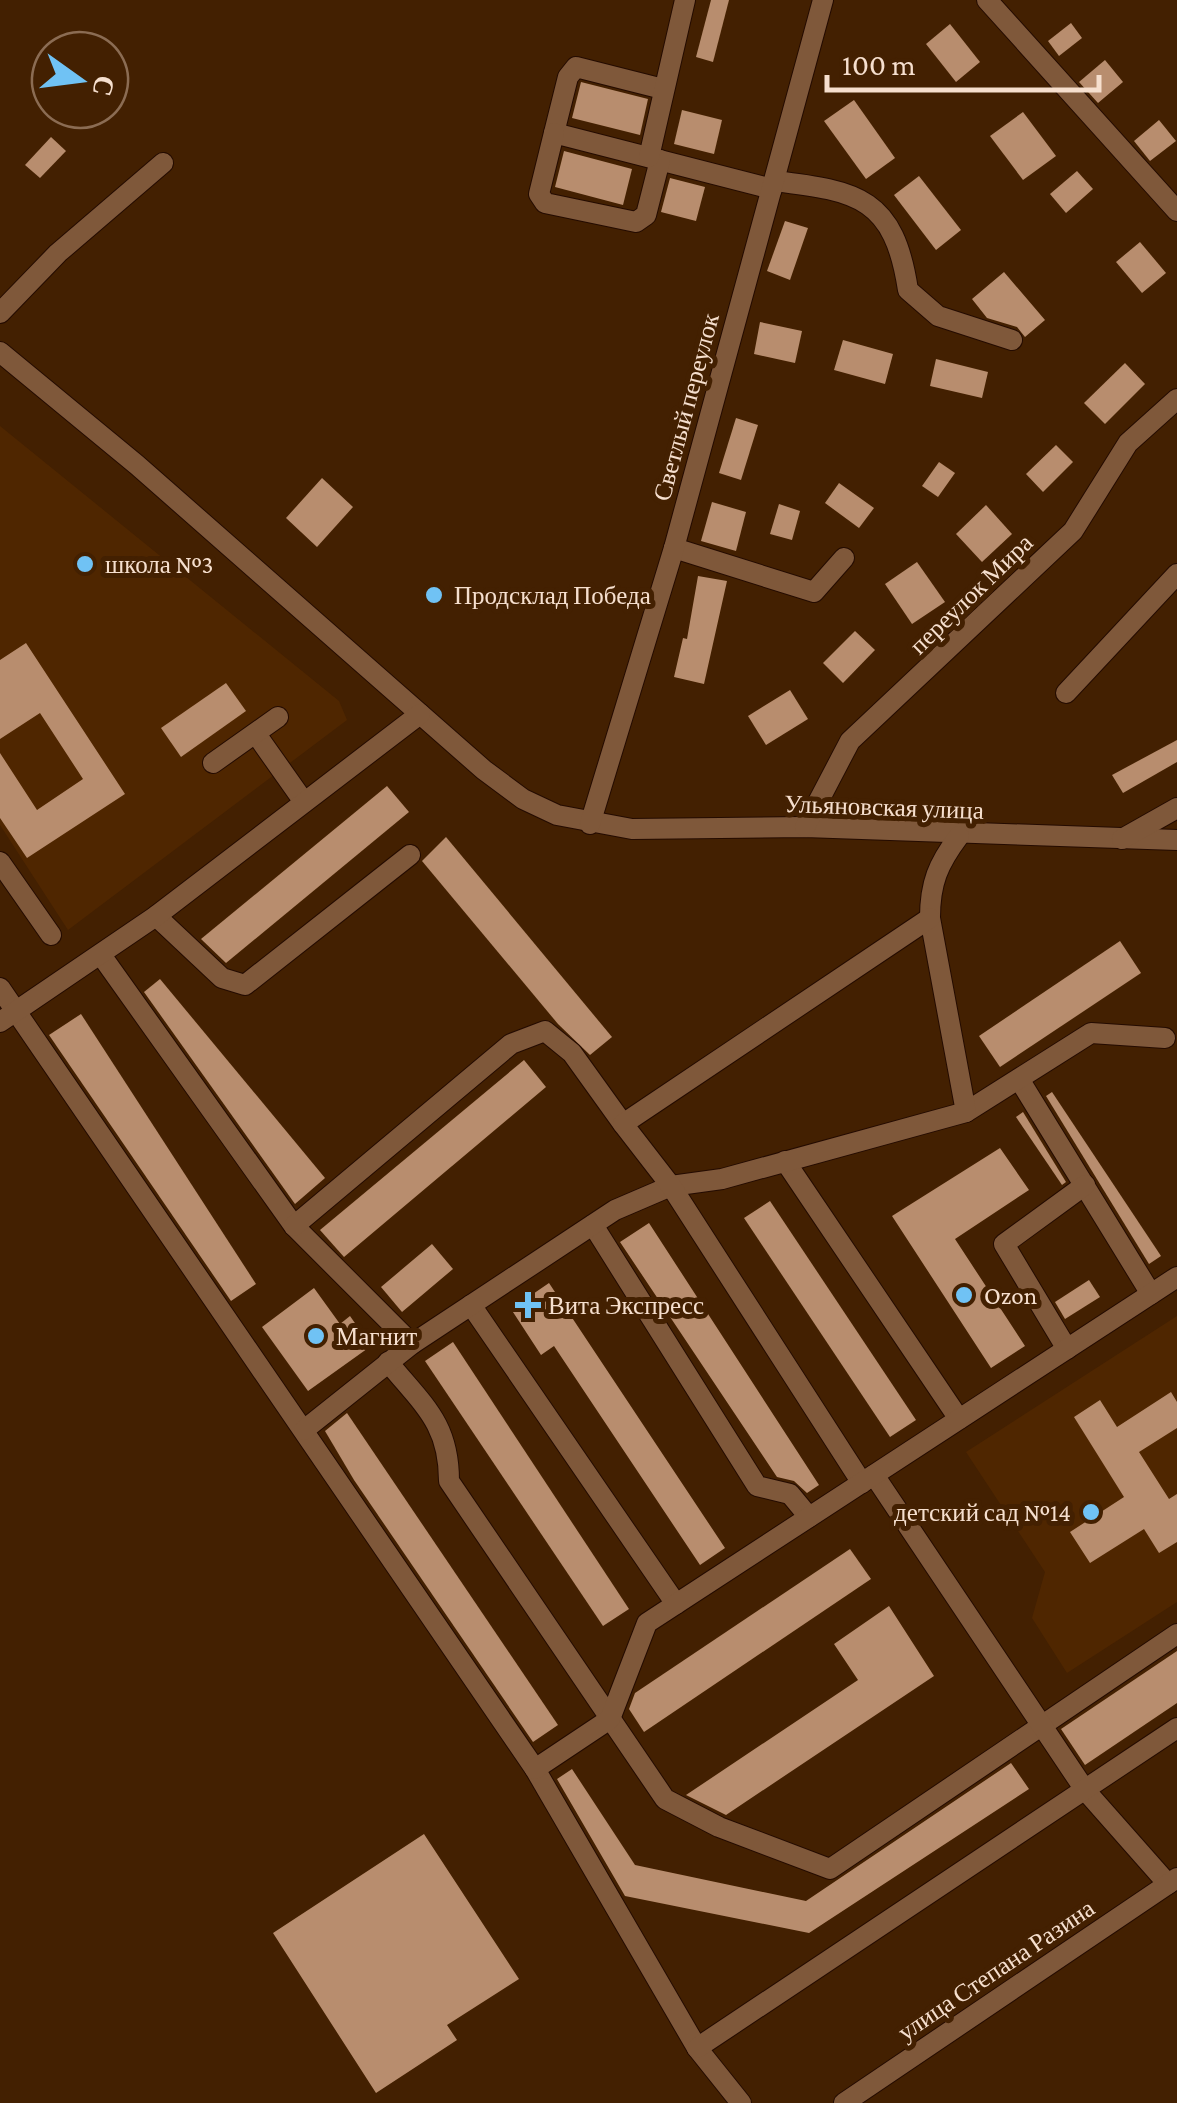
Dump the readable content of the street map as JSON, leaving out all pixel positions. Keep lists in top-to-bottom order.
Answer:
{
  "streets": {
    "street": [
      "Светлый переулок",
      "переулок Мира",
      "Ульяновская улица",
      "улица Степана Разина"
    ]
  },
  "crossings": [
    ["Светлый переулок", "Ульяновская улица"],
    ["переулок Мира", "Ульяновская улица"]
  ],
  "places": {
    "other": [
      "школа №3",
      "Продсклад Победа",
      "Ozon",
      "Магнит",
      "детский сад №14"
    ],
    "health": ["Вита Экспресс"]
  },
  "scale_bar": "100 m",
  "north": "right"
}
